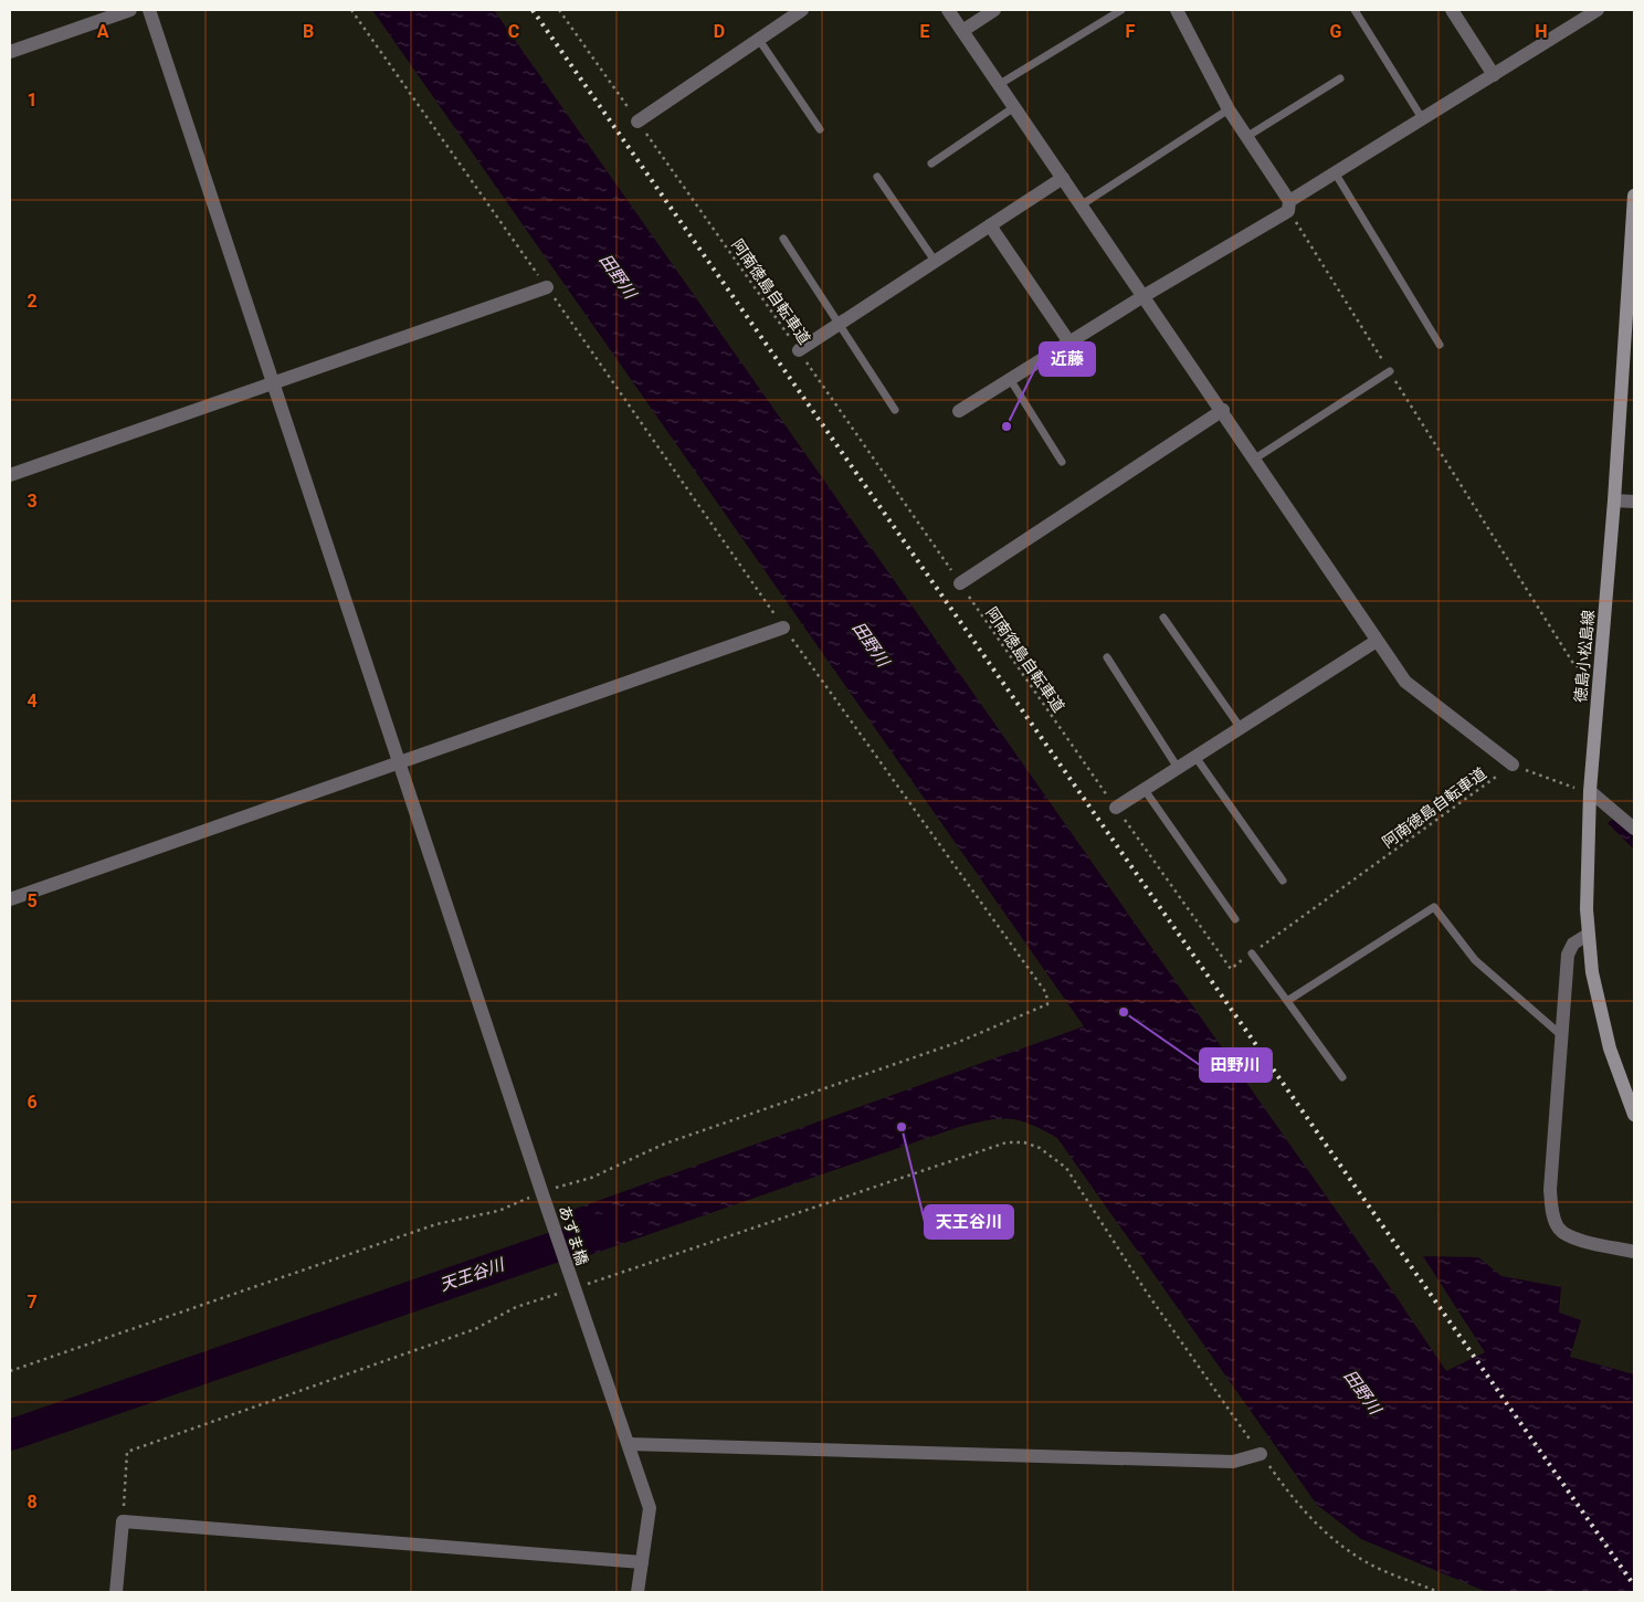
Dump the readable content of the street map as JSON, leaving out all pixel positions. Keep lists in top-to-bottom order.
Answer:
{
  "streets": {
    "main road": ["徳島小松島線"],
    "street": ["あずま橋"],
    "path": ["阿南徳島自転車道"]
  },
  "water": ["田野川", "天王谷川"],
  "places": ["近藤", "田野川", "天王谷川"],
  "grid": {
    "columns": [
      "A",
      "B",
      "C",
      "D",
      "E",
      "F",
      "G",
      "H"
    ],
    "rows": [
      "1",
      "2",
      "3",
      "4",
      "5",
      "6",
      "7",
      "8"
    ]
  }
}
